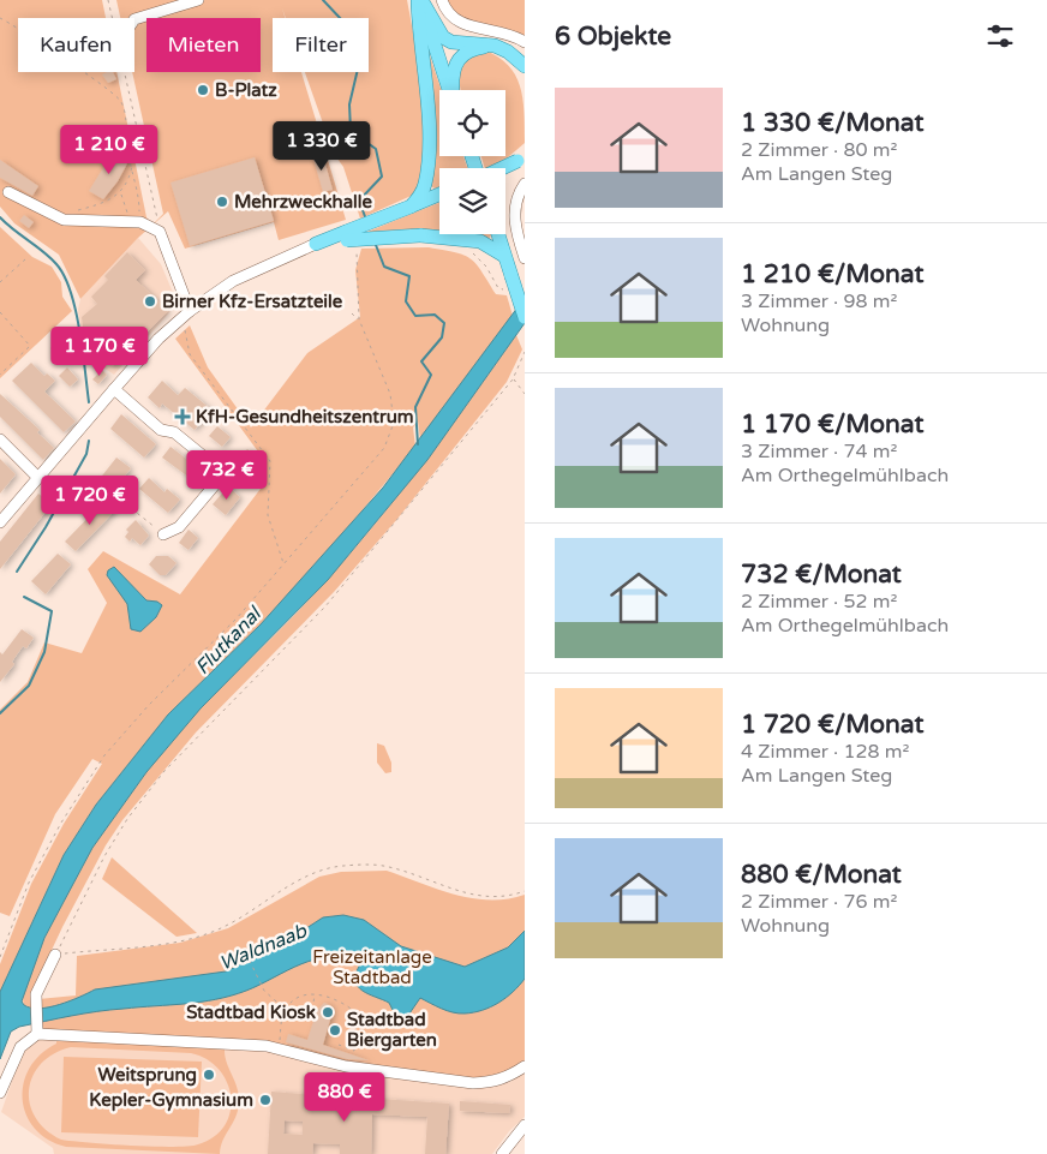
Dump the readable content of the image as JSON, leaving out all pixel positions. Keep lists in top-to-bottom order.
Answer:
{
  "water": ["Flutkanal", "Waldnaab"],
  "parks": ["Freizeitanlage Stadtbad"],
  "places": {
    "other": [
      "B-Platz",
      "Mehrzweckhalle",
      "Birner Kfz-Ersatzteile",
      "Stadtbad Kiosk",
      "Stadtbad Biergarten",
      "Weitsprung",
      "Kepler-Gymnasium"
    ],
    "health": ["KfH-Gesundheitszentrum"]
  },
  "page": {
    "heading": "6 Objekte",
    "chip": ["Kaufen", "Mieten", "Filter"],
    "list": [
      {
        "name": "1 330 €/Monat",
        "note": "2 Zimmer · 80 m² · Am Langen Steg"
      },
      {
        "name": "1 210 €/Monat",
        "note": "3 Zimmer · 98 m² · Wohnung"
      },
      {
        "name": "1 170 €/Monat",
        "note": "3 Zimmer · 74 m² · Am Orthegelmühlbach"
      },
      {
        "name": "732 €/Monat",
        "note": "2 Zimmer · 52 m² · Am Orthegelmühlbach"
      },
      {
        "name": "1 720 €/Monat",
        "note": "4 Zimmer · 128 m² · Am Langen Steg"
      },
      {
        "name": "880 €/Monat",
        "note": "2 Zimmer · 76 m² · Wohnung"
      }
    ],
    "price": [
      "1 330 €",
      "1 210 €",
      "1 170 €",
      "732 €",
      "1 720 €",
      "880 €"
    ]
  }
}
